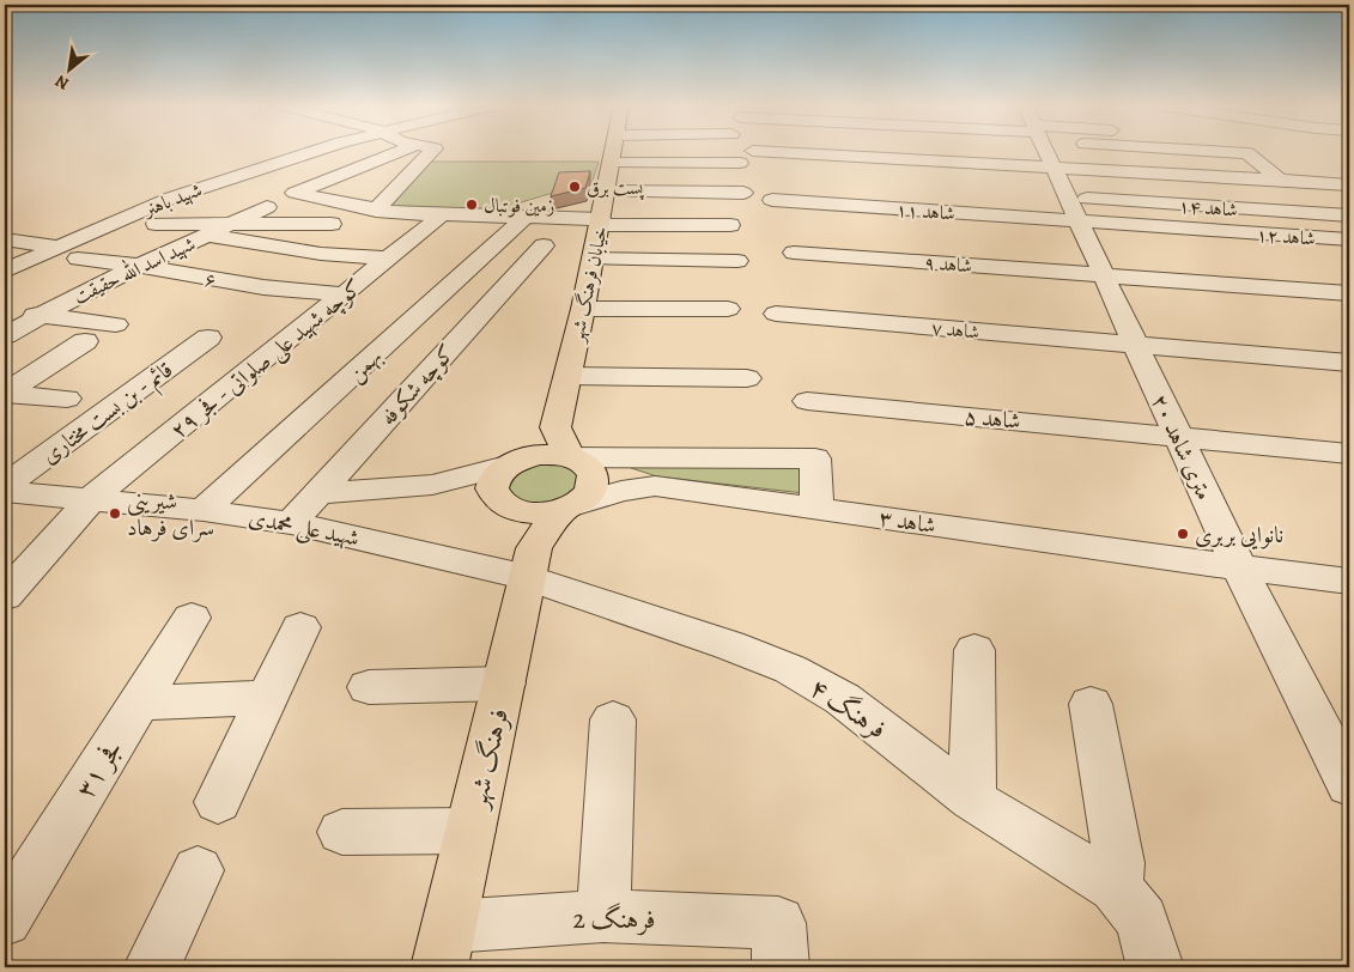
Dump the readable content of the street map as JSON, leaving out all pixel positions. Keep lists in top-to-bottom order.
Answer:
{
  "streets": {
    "main road": ["خیابان فرهنگ شهر", "فرهنگ شهر"],
    "street": [
      "شهید باهنر",
      "شاهد ۱۴",
      "شاهد ۱۱",
      "شاهد ۱۲",
      "شاهد ۹",
      "شهید اسد الله حقیقت",
      "۶",
      "شاهد ۷",
      "کوچه شهید علی صلواتی - فجر ۲۹",
      "بهمن",
      "کوچه شکوفه",
      "قائم - بن بست مختاری",
      "شاهد ۵",
      "۲۰ متری شاهد",
      "شاهد ۳",
      "شهید علی محمدی",
      "فرهنگ ۴",
      "فجر ۳۱",
      "فرهنگ 2"
    ]
  },
  "crossings": [
    ["شاهد ۱۴", "شاهد ۱۱"],
    ["شاهد ۱۴", "شاهد ۱۲"],
    ["شاهد ۱۴", "۲۰ متری شاهد"],
    ["شاهد ۱۱", "شاهد ۱۲"],
    ["شاهد ۱۱", "۲۰ متری شاهد"],
    ["شاهد ۱۲", "۲۰ متری شاهد"],
    ["شاهد ۹", "۲۰ متری شاهد"],
    ["شهید اسد الله حقیقت", "۶"],
    ["۶", "کوچه شهید علی صلواتی - فجر ۲۹"],
    ["خیابان فرهنگ شهر", "بهمن"],
    ["شاهد ۷", "۲۰ متری شاهد"],
    ["کوچه شهید علی صلواتی - فجر ۲۹", "شهید علی محمدی"],
    ["بهمن", "کوچه شکوفه"],
    ["بهمن", "شهید علی محمدی"],
    ["کوچه شکوفه", "شهید علی محمدی"],
    ["قائم - بن بست مختاری", "شهید علی محمدی"],
    ["شاهد ۵", "۲۰ متری شاهد"],
    ["۲۰ متری شاهد", "شاهد ۳"],
    ["شاهد ۳", "شهید علی محمدی"],
    ["شاهد ۳", "فرهنگ ۴"],
    ["شاهد ۳", "فرهنگ شهر"],
    ["شهید علی محمدی", "فرهنگ ۴"],
    ["شهید علی محمدی", "فرهنگ شهر"],
    ["فرهنگ ۴", "فرهنگ شهر"],
    ["فرهنگ شهر", "فرهنگ 2"]
  ],
  "places": [
    "پست برق",
    "زمین فوتبال",
    "شیرینی سرای فرهاد",
    "نانوایی بربری"
  ],
  "north": "bottom left"
}
